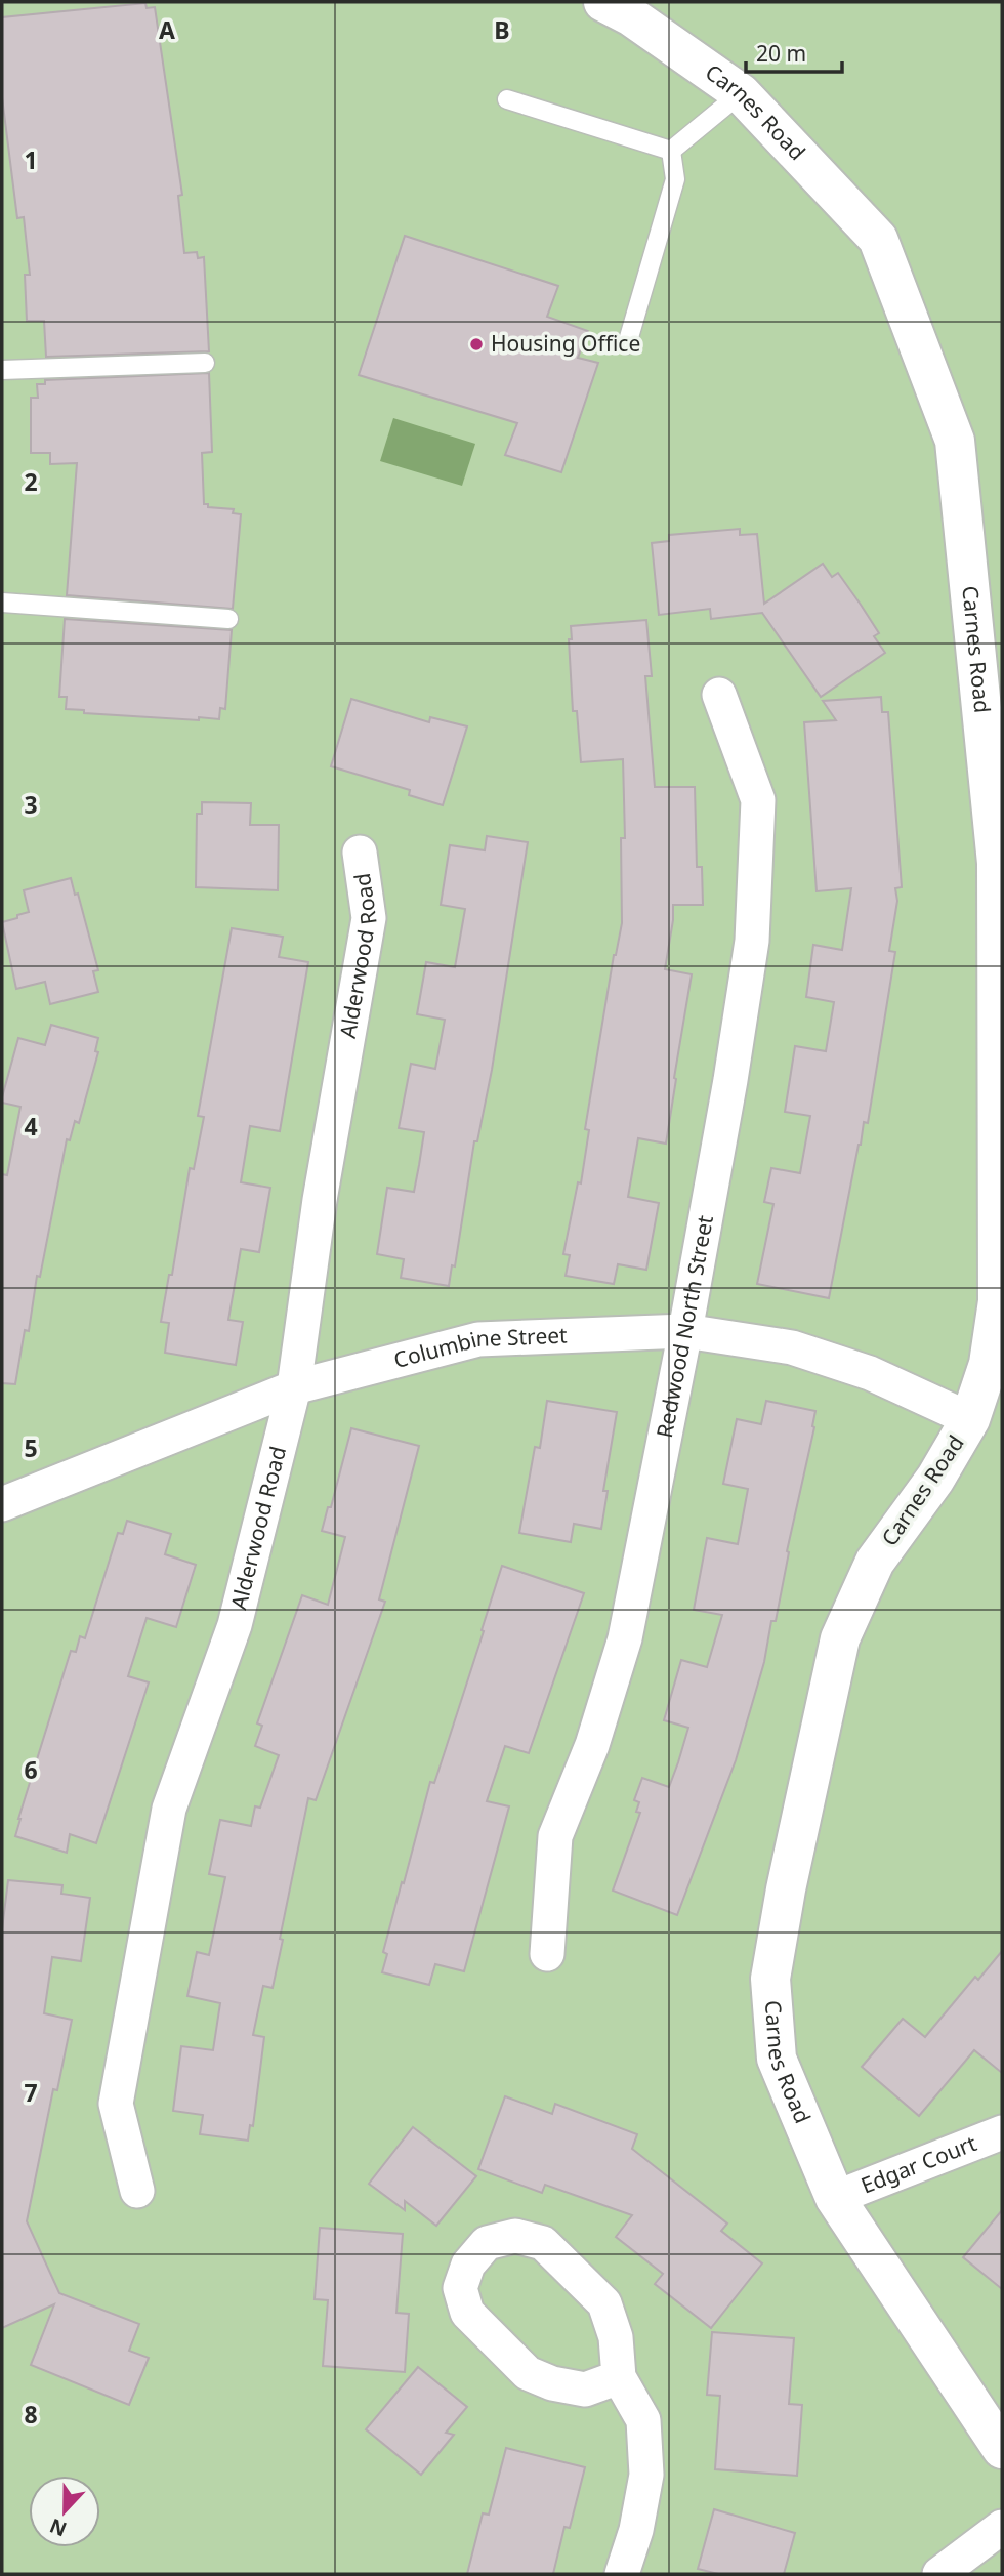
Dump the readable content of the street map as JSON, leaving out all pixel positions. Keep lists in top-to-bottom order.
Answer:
{
  "streets": {
    "street": [
      "Carnes Road",
      "Alderwood Road",
      "Redwood North Street",
      "Columbine Street",
      "Edgar Court"
    ]
  },
  "crossings": [
    ["Carnes Road", "Columbine Street"],
    ["Carnes Road", "Edgar Court"],
    ["Alderwood Road", "Columbine Street"],
    ["Redwood North Street", "Columbine Street"]
  ],
  "places": ["Housing Office"],
  "scale_bar": "20 m",
  "north": "bottom",
  "grid": {
    "columns": ["A", "B"],
    "rows": [
      "1",
      "2",
      "3",
      "4",
      "5",
      "6",
      "7",
      "8"
    ]
  }
}
